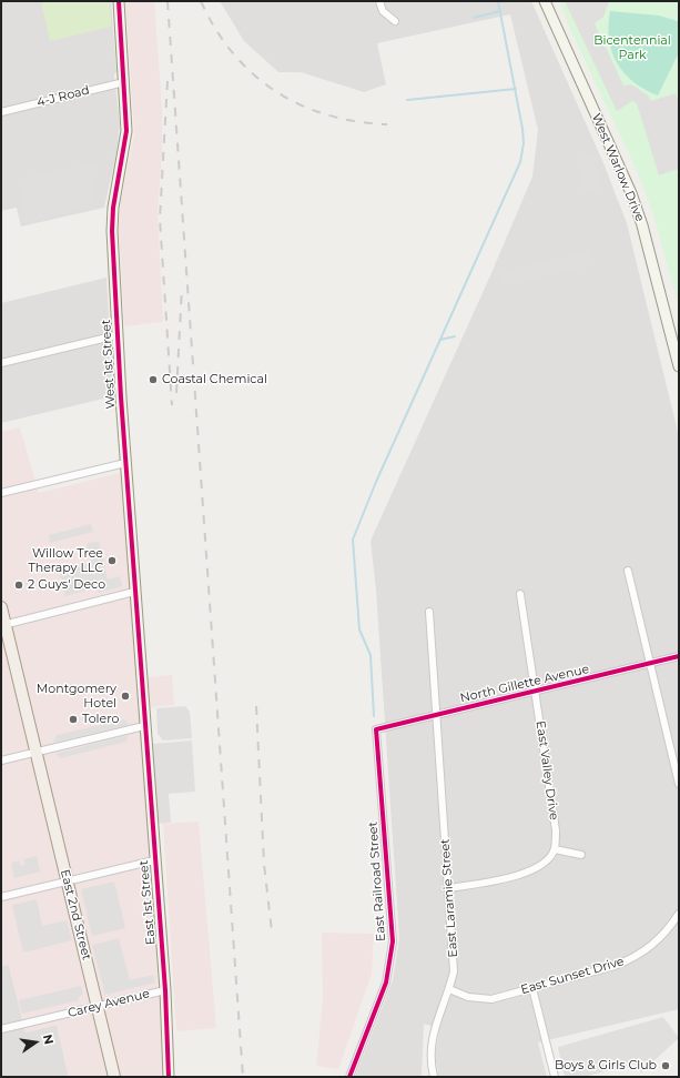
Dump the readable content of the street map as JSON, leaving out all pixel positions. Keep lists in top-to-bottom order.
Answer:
{
  "streets": {
    "main road": ["East 2nd Street"],
    "street": [
      "4-J Road",
      "West Warlow Drive",
      "West 1st Street",
      "North Gillette Avenue",
      "East Valley Drive",
      "East Railroad Street",
      "East Laramie Street",
      "East 1st Street",
      "East Sunset Drive",
      "Carey Avenue"
    ]
  },
  "crossings": [
    ["4-J Road", "West 1st Street"],
    ["West 1st Street", "East 1st Street"],
    ["North Gillette Avenue", "East Valley Drive"],
    ["North Gillette Avenue", "East Railroad Street"],
    ["North Gillette Avenue", "East Laramie Street"],
    ["East Laramie Street", "East Sunset Drive"],
    ["East 1st Street", "Carey Avenue"],
    ["East 2nd Street", "Carey Avenue"]
  ],
  "parks": ["Bicentennial Park"],
  "places": [
    "Coastal Chemical",
    "Willow Tree Therapy LLC",
    "2 Guys' Deco",
    "Montgomery Hotel",
    "Tolero",
    "Boys & Girls Club"
  ],
  "north": "right"
}
